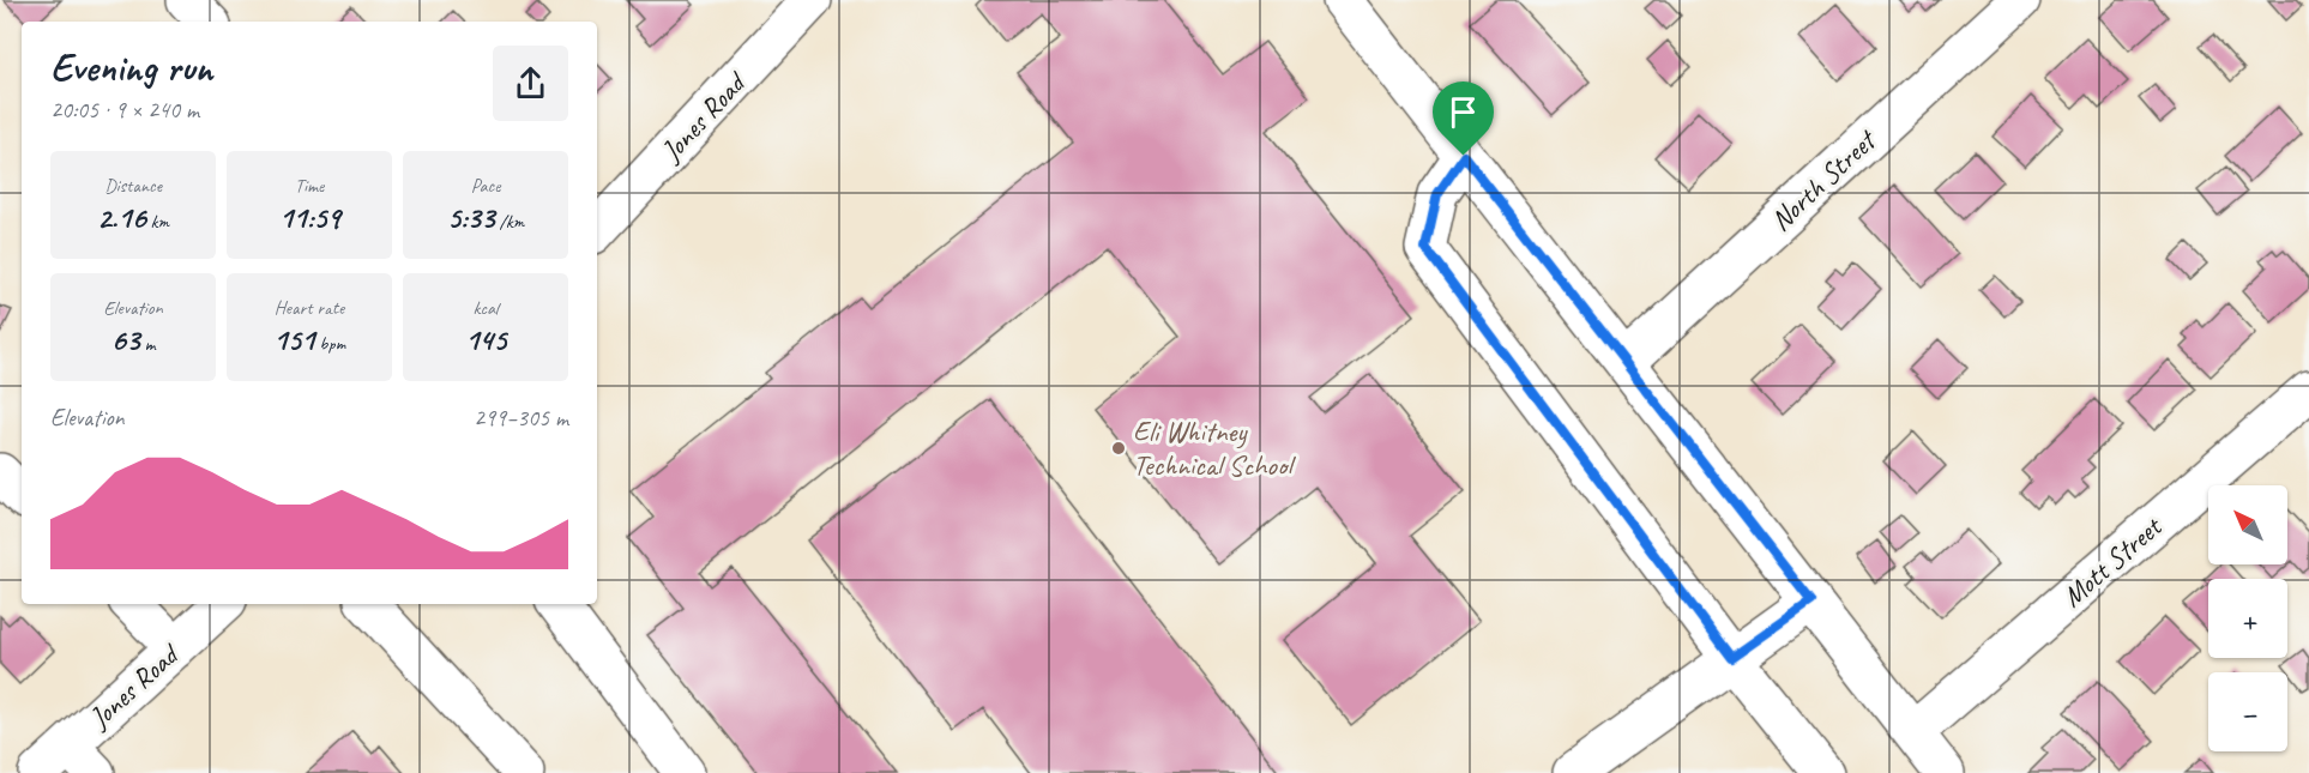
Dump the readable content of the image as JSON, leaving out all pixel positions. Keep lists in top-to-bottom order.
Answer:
{
  "streets": {
    "street": ["Jones Road", "North Street", "Mott Street"]
  },
  "places": ["Eli Whitney Technical School"],
  "north": "top left",
  "page": {
    "heading": ["Evening run", "20:05 · 9 × 240 m"],
    "stats": [
      ["Distance", "2.16 km"],
      ["Time", "11:59"],
      ["Pace", "5:33 /km"],
      ["Elevation", "63 m"],
      ["Heart rate", "151 bpm"],
      ["kcal", "145"]
    ],
    "chart": ["Elevation", "299–305 m"],
    "map_buttons": ["+", "−"]
  }
}
